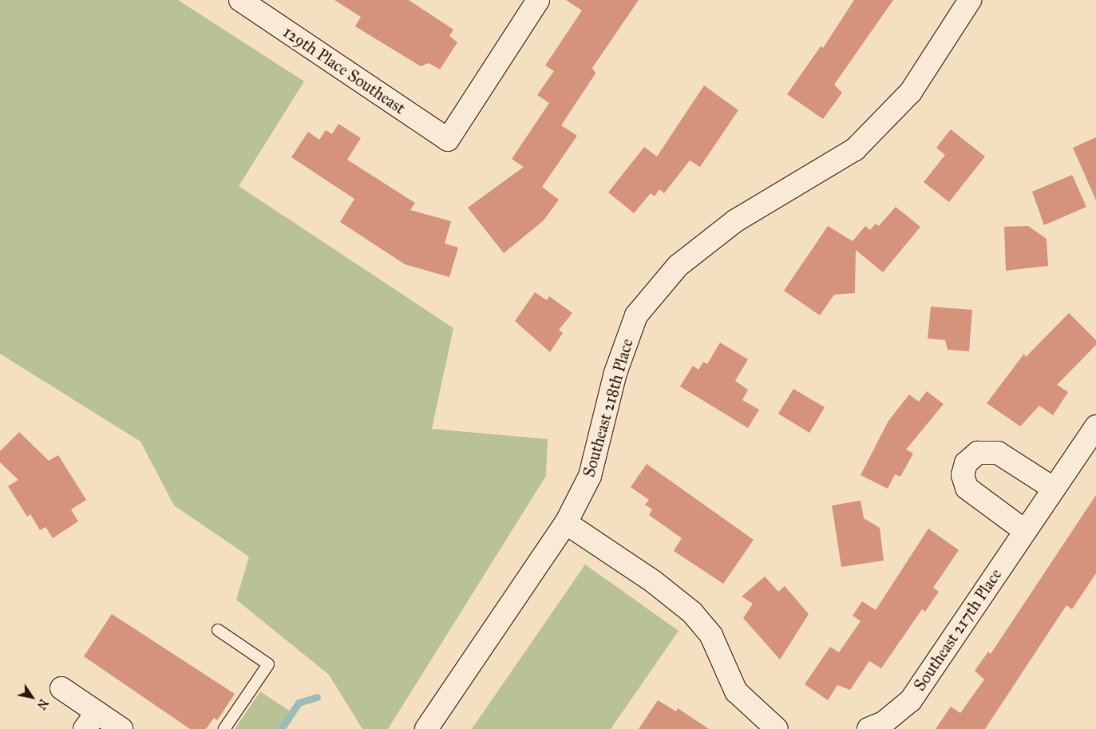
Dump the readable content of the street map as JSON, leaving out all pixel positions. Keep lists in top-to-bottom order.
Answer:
{
  "streets": {
    "street": ["129th Place Southeast", "Southeast 218th Place", "Southeast 217th Place"]
  },
  "north": "bottom right"
}
